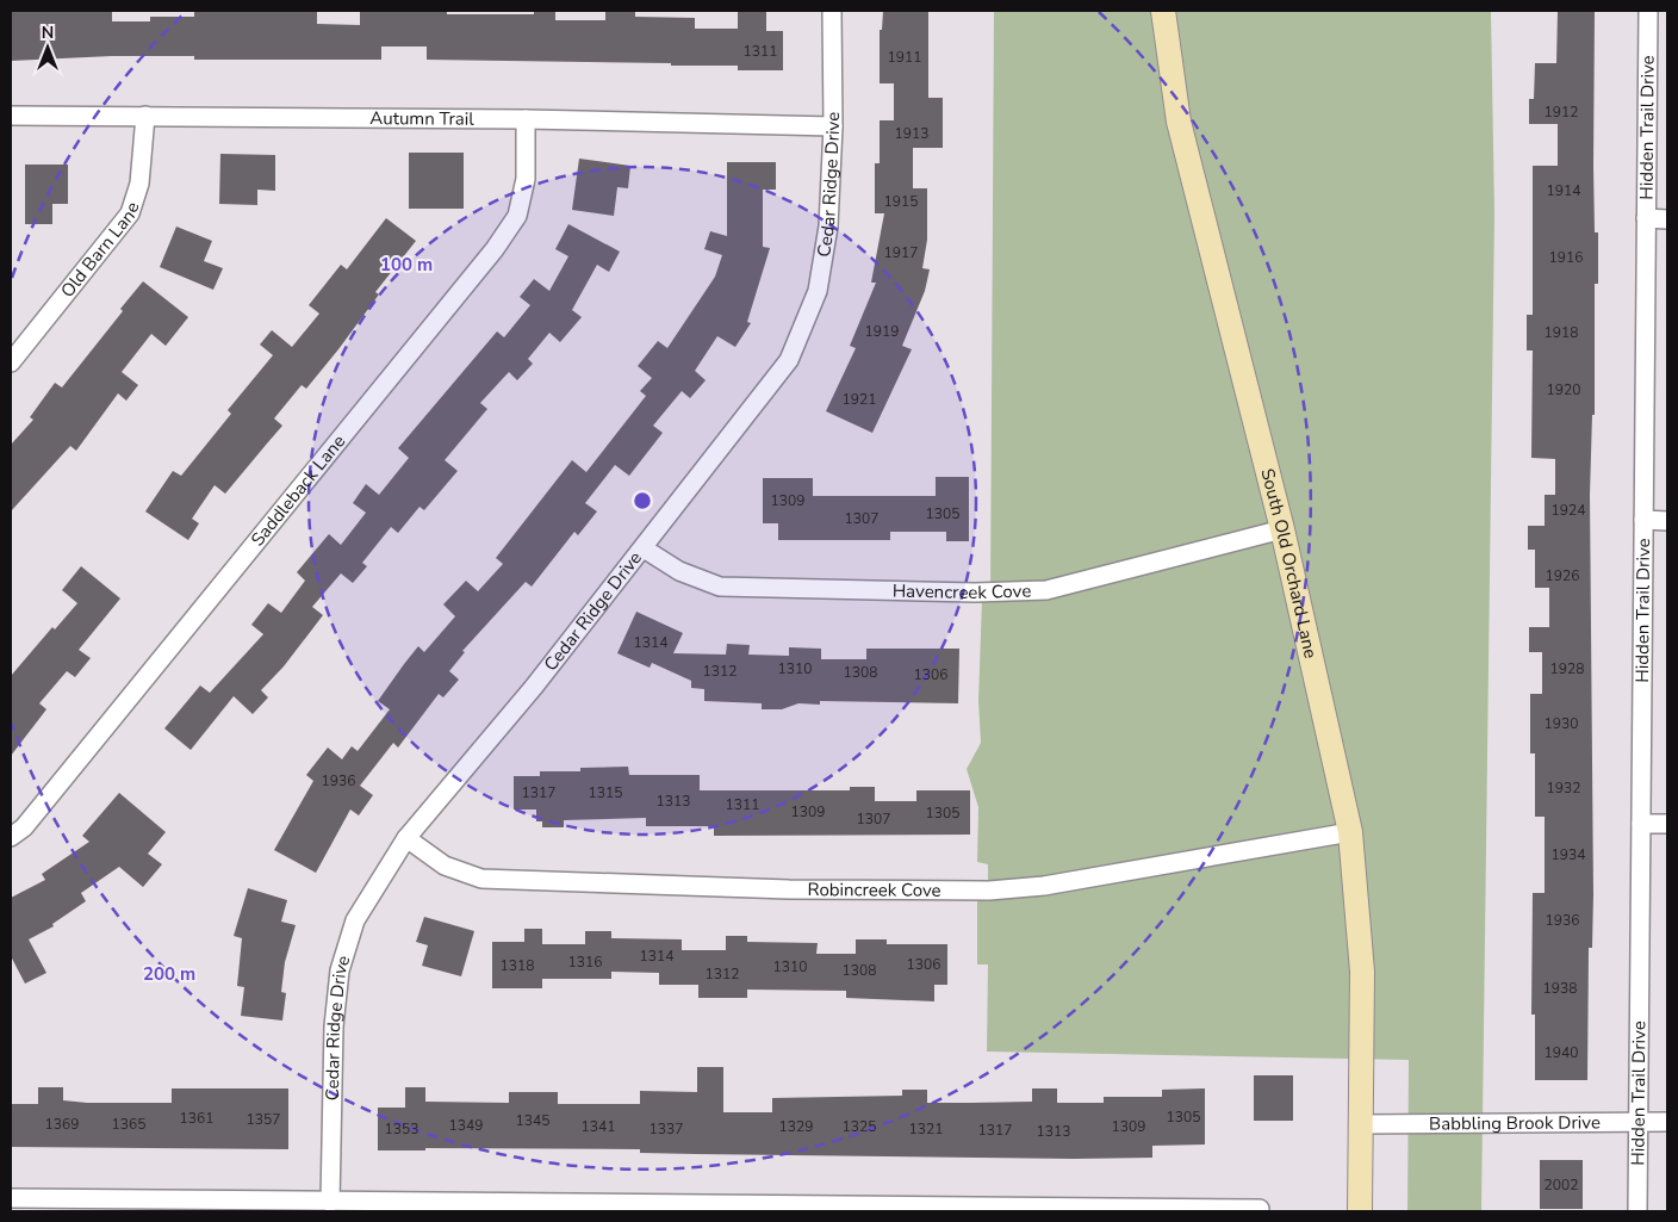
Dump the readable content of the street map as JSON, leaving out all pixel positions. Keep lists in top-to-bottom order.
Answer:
{
  "streets": {
    "street": [
      "Autumn Trail",
      "Hidden Trail Drive",
      "Cedar Ridge Drive",
      "Old Barn Lane",
      "Saddleback Lane",
      "South Old Orchard Lane",
      "Havencreek Cove",
      "Robincreek Cove",
      "Babbling Brook Drive"
    ]
  },
  "crossings": [
    ["Autumn Trail", "Cedar Ridge Drive"],
    ["Autumn Trail", "Old Barn Lane"],
    ["Autumn Trail", "Saddleback Lane"],
    ["Hidden Trail Drive", "Babbling Brook Drive"],
    ["Cedar Ridge Drive", "Havencreek Cove"],
    ["Cedar Ridge Drive", "Robincreek Cove"],
    ["South Old Orchard Lane", "Havencreek Cove"],
    ["South Old Orchard Lane", "Robincreek Cove"],
    ["South Old Orchard Lane", "Babbling Brook Drive"]
  ],
  "house_numbers": [
    "1311",
    "1911",
    "1912",
    "1913",
    "1914",
    "1915",
    "1917",
    "1916",
    "1919",
    "1918",
    "1920",
    "1921",
    "1309",
    "1924",
    "1305",
    "1307",
    "1926",
    "1314",
    "1310",
    "1928",
    "1312",
    "1308",
    "1306",
    "1930",
    "1936",
    "1932",
    "1317",
    "1315",
    "1313",
    "1311",
    "1309",
    "1305",
    "1307",
    "1934",
    "1936",
    "1314",
    "1316",
    "1306",
    "1318",
    "1310",
    "1308",
    "1312",
    "1938",
    "1940",
    "1305",
    "1361",
    "1357",
    "1345",
    "1369",
    "1365",
    "1349",
    "1341",
    "1329",
    "1325",
    "1309",
    "1353",
    "1337",
    "1321",
    "1317",
    "1313",
    "2002"
  ],
  "north": "top",
  "rings": ["100 m", "200 m"]
}
